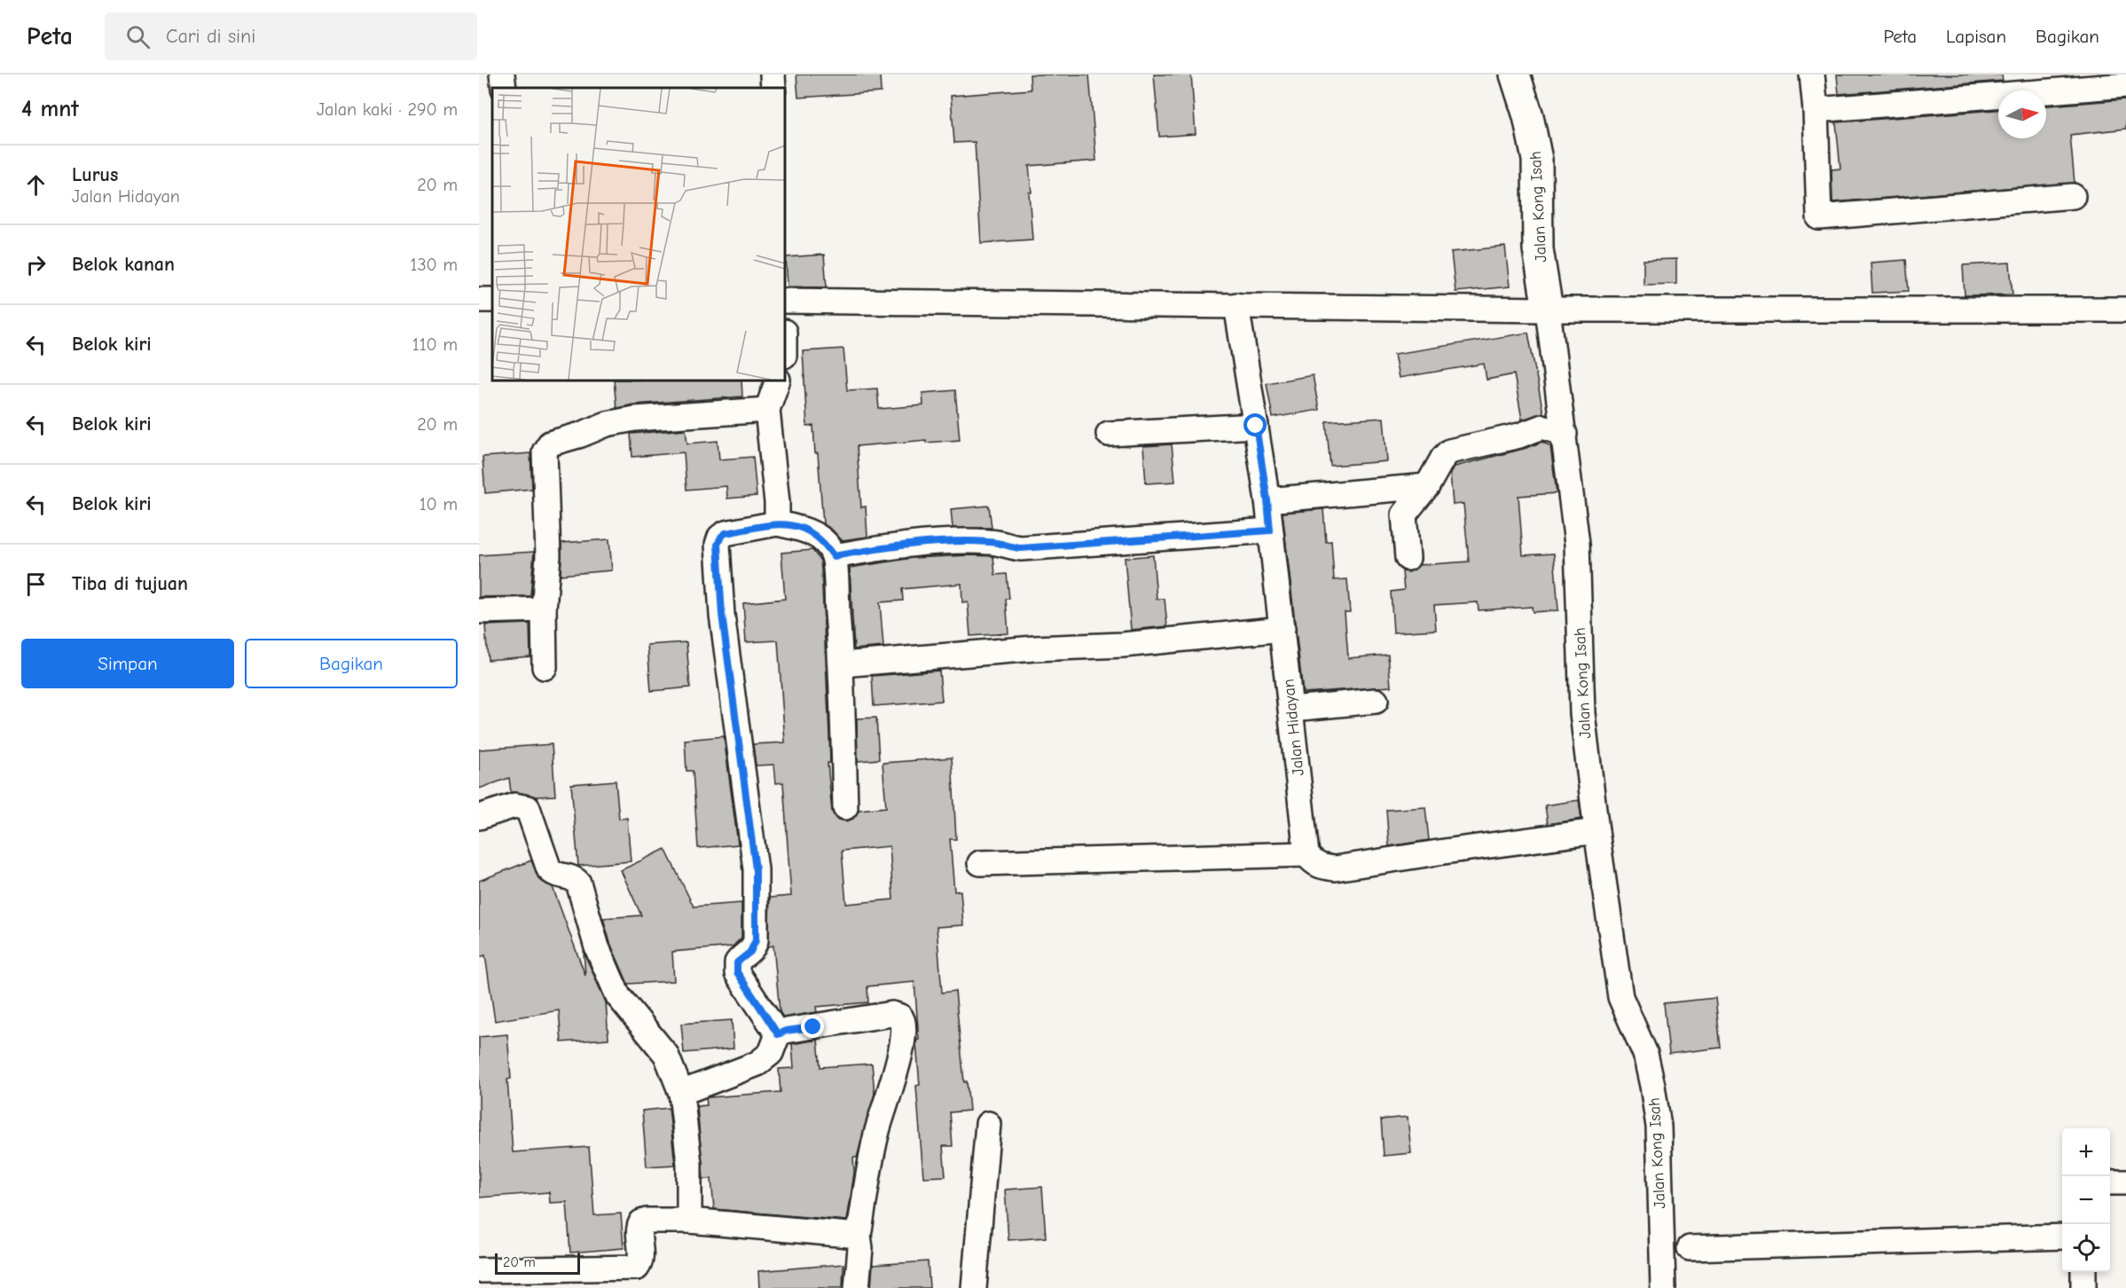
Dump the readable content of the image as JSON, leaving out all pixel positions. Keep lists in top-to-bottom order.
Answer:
{
  "streets": {
    "street": ["Jalan Kong Isah", "Jalan Hidayan"]
  },
  "scale_bar": "20 m",
  "north": "right",
  "page": {
    "header": "Peta",
    "search": "Cari di sini",
    "nav": ["Peta", "Lapisan", "Bagikan"],
    "heading": ["4 mnt", "Jalan kaki · 290 m"],
    "list": [
      ["Lurus", "Jalan Hidayan", "20 m"],
      ["Belok kanan", "130 m"],
      ["Belok kiri", "110 m"],
      ["Belok kiri", "20 m"],
      ["Belok kiri", "10 m"],
      "Tiba di tujuan"
    ],
    "buttons": ["Simpan", "Bagikan"],
    "map_buttons": ["+", "−"],
    "scale": "20 m"
  }
}
